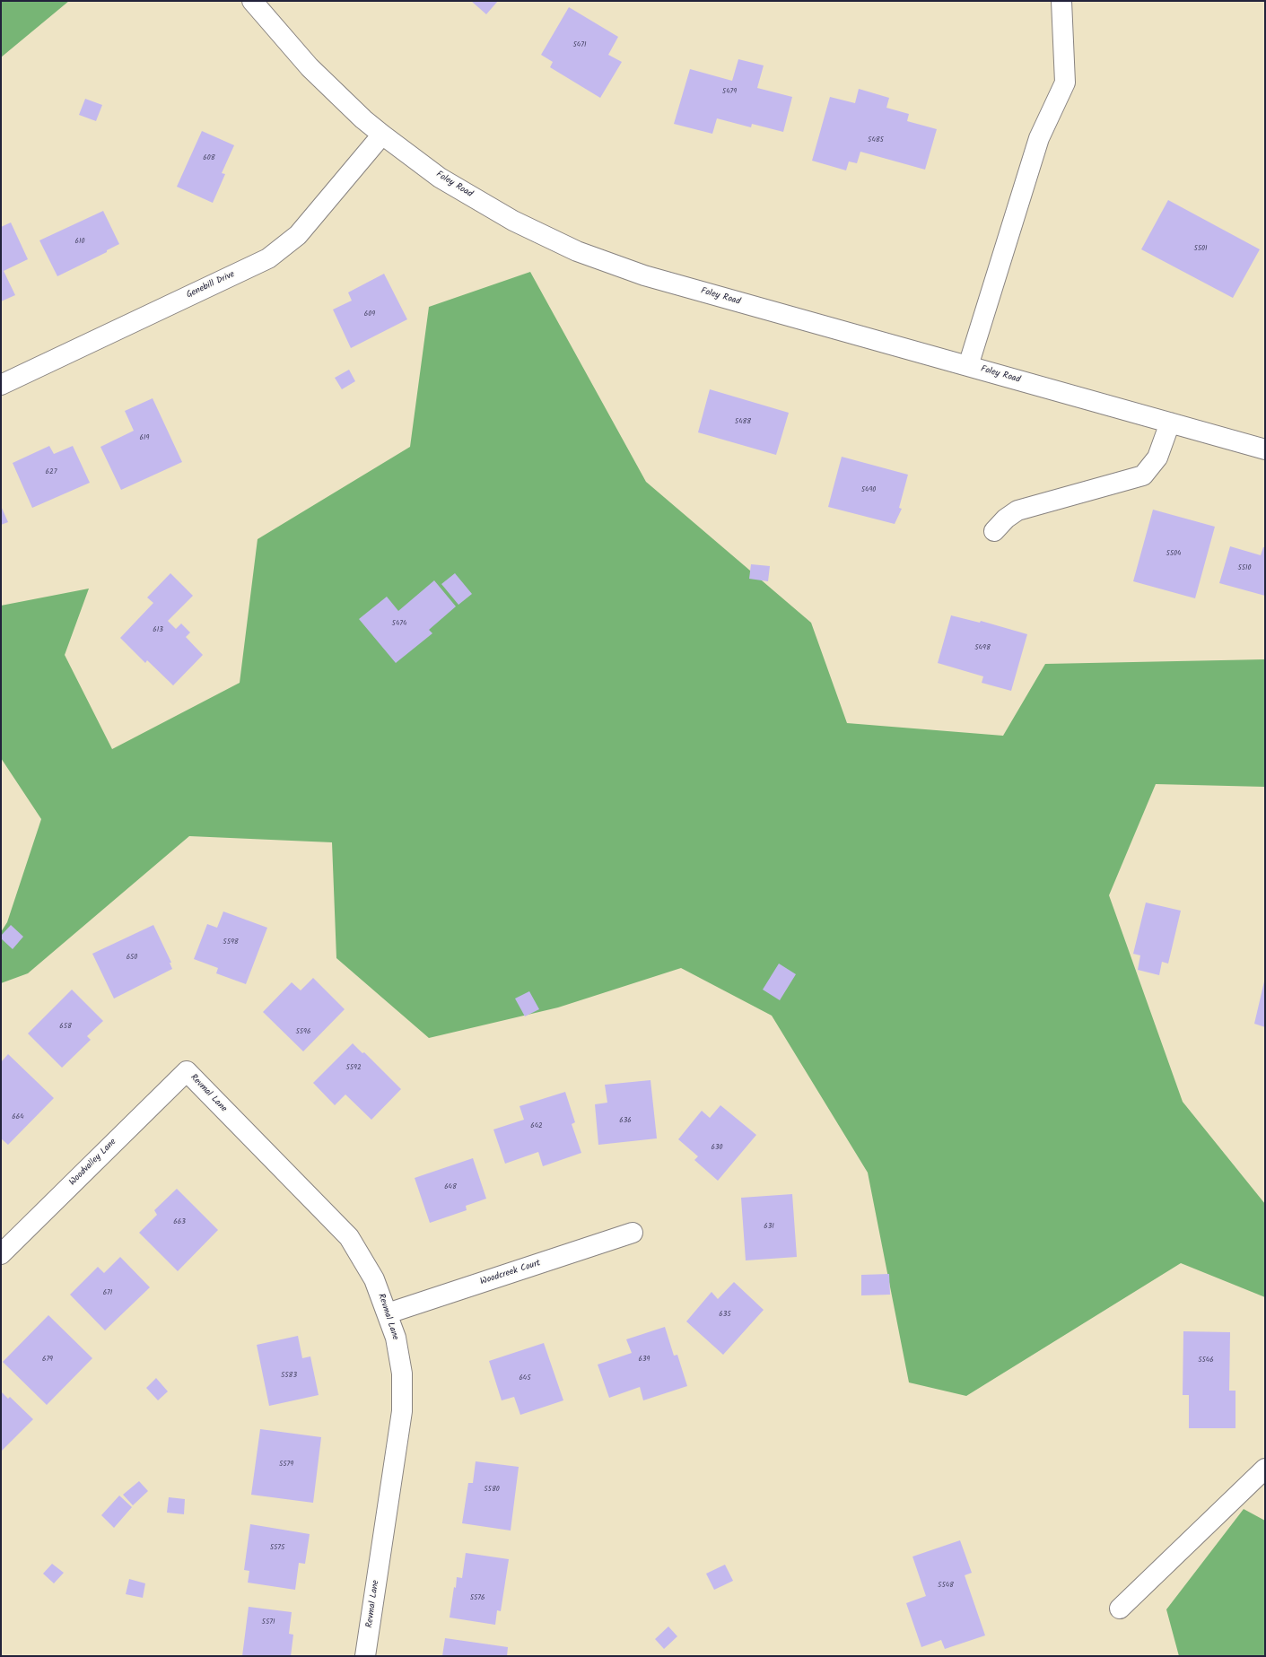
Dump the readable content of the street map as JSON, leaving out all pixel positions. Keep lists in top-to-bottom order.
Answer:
{
  "streets": {
    "street": [
      "Foley Road",
      "Genebill Drive",
      "Revmal Lane",
      "Woodvalley Lane",
      "Woodcreek Court"
    ]
  },
  "crossings": [
    ["Foley Road", "Genebill Drive"],
    ["Revmal Lane", "Woodvalley Lane"],
    ["Revmal Lane", "Woodcreek Court"]
  ],
  "house_numbers": [
    "5471",
    "5479",
    "5485",
    "608",
    "610",
    "5501",
    "609",
    "5488",
    "619",
    "627",
    "5490",
    "5504",
    "5510",
    "5474",
    "613",
    "5498",
    "5598",
    "650",
    "658",
    "5596",
    "5592",
    "664",
    "636",
    "642",
    "630",
    "648",
    "663",
    "631",
    "671",
    "635",
    "679",
    "639",
    "5546",
    "5583",
    "645",
    "5579",
    "5580",
    "5575",
    "5548",
    "5576",
    "5571"
  ]
}
